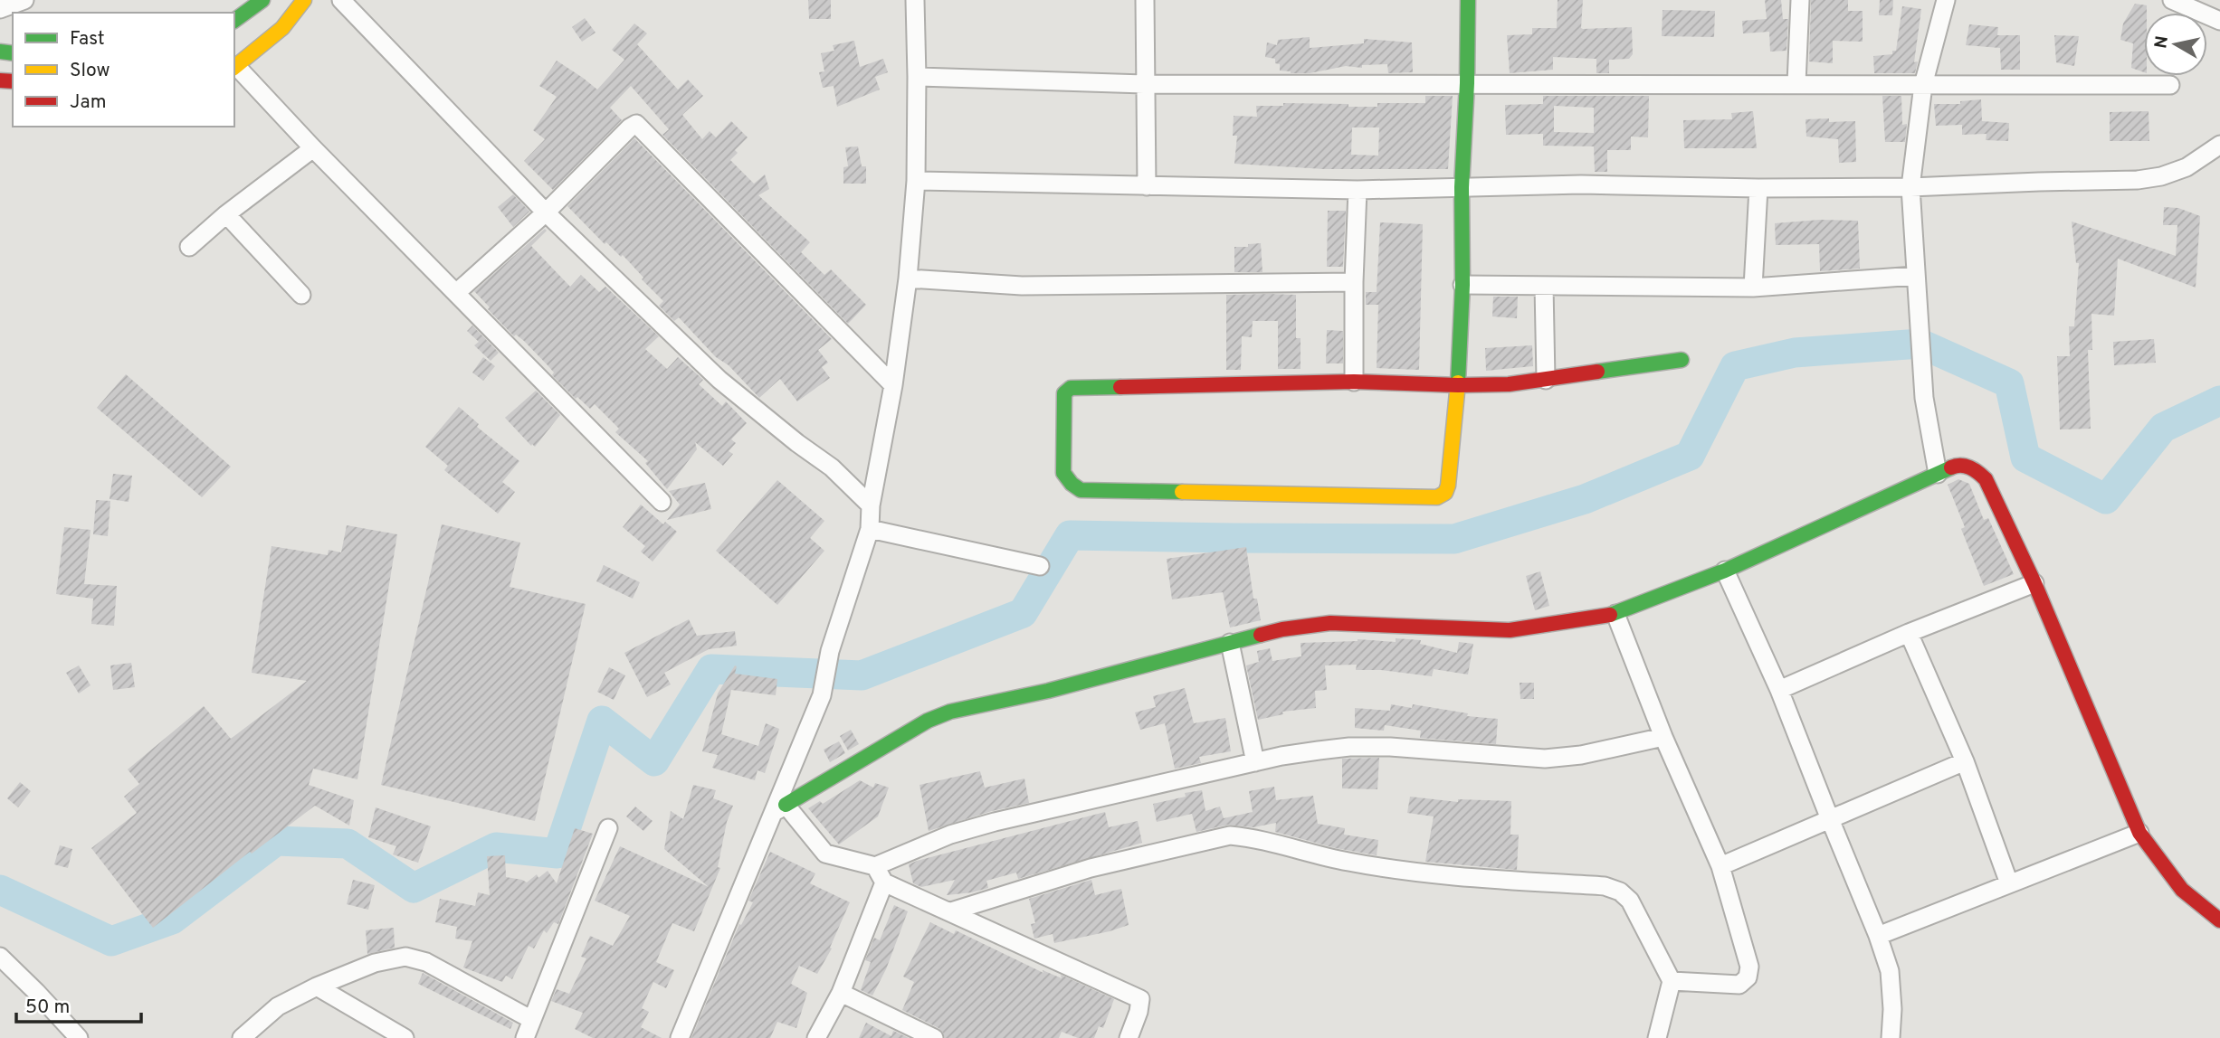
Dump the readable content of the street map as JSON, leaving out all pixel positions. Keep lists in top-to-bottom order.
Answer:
{
  "legend": ["Fast", "Slow", "Jam"],
  "scale_bar": "50 m",
  "north": "left"
}
